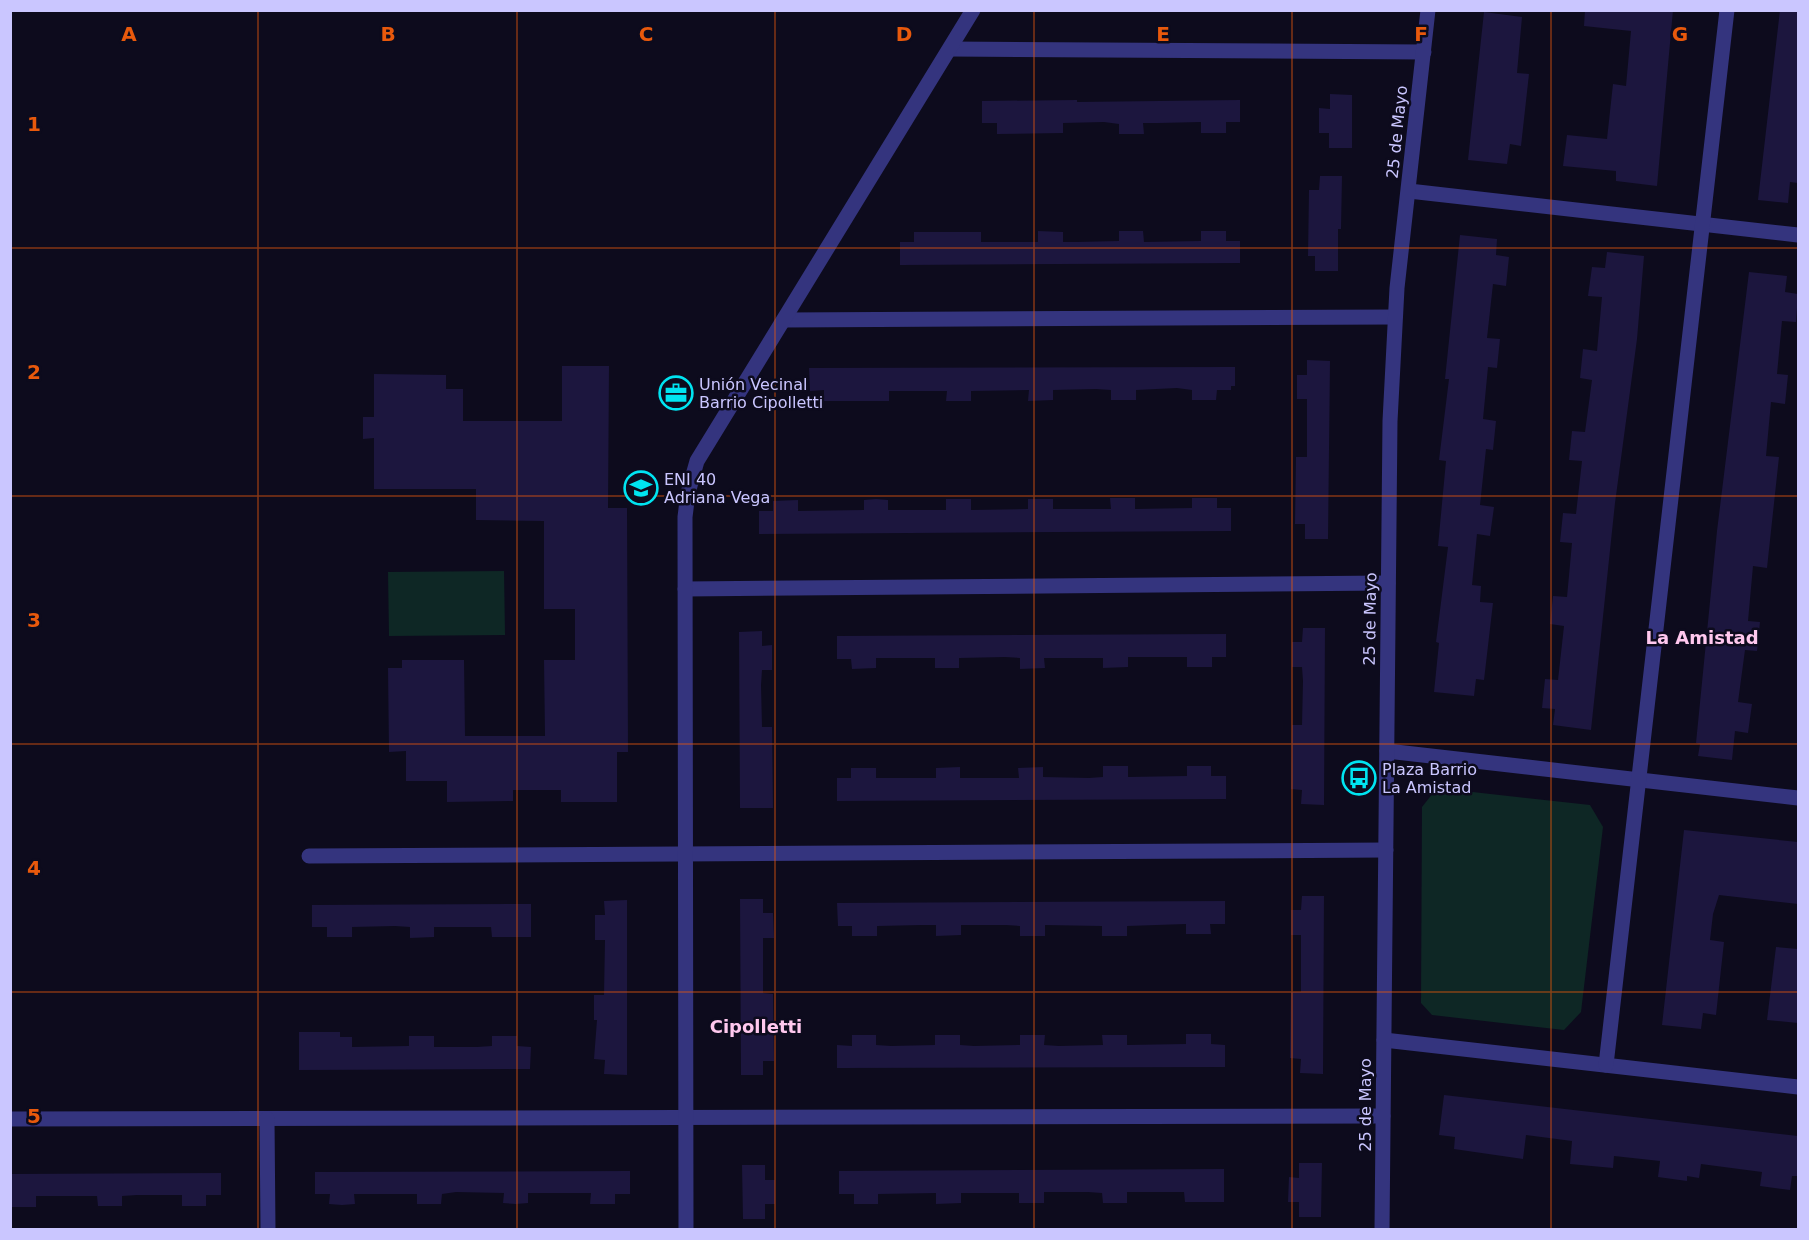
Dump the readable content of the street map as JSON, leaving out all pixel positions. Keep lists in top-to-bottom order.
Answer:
{
  "streets": {
    "street": ["25 de Mayo"]
  },
  "districts": ["La Amistad", "Cipolletti"],
  "places": {
    "office": ["Unión Vecinal Barrio Cipolletti"],
    "school or university": ["ENI 40 Adriana Vega"],
    "bus stop": ["Plaza Barrio La Amistad"]
  },
  "grid": {
    "columns": [
      "A",
      "B",
      "C",
      "D",
      "E",
      "F",
      "G"
    ],
    "rows": [
      "1",
      "2",
      "3",
      "4",
      "5"
    ]
  }
}
